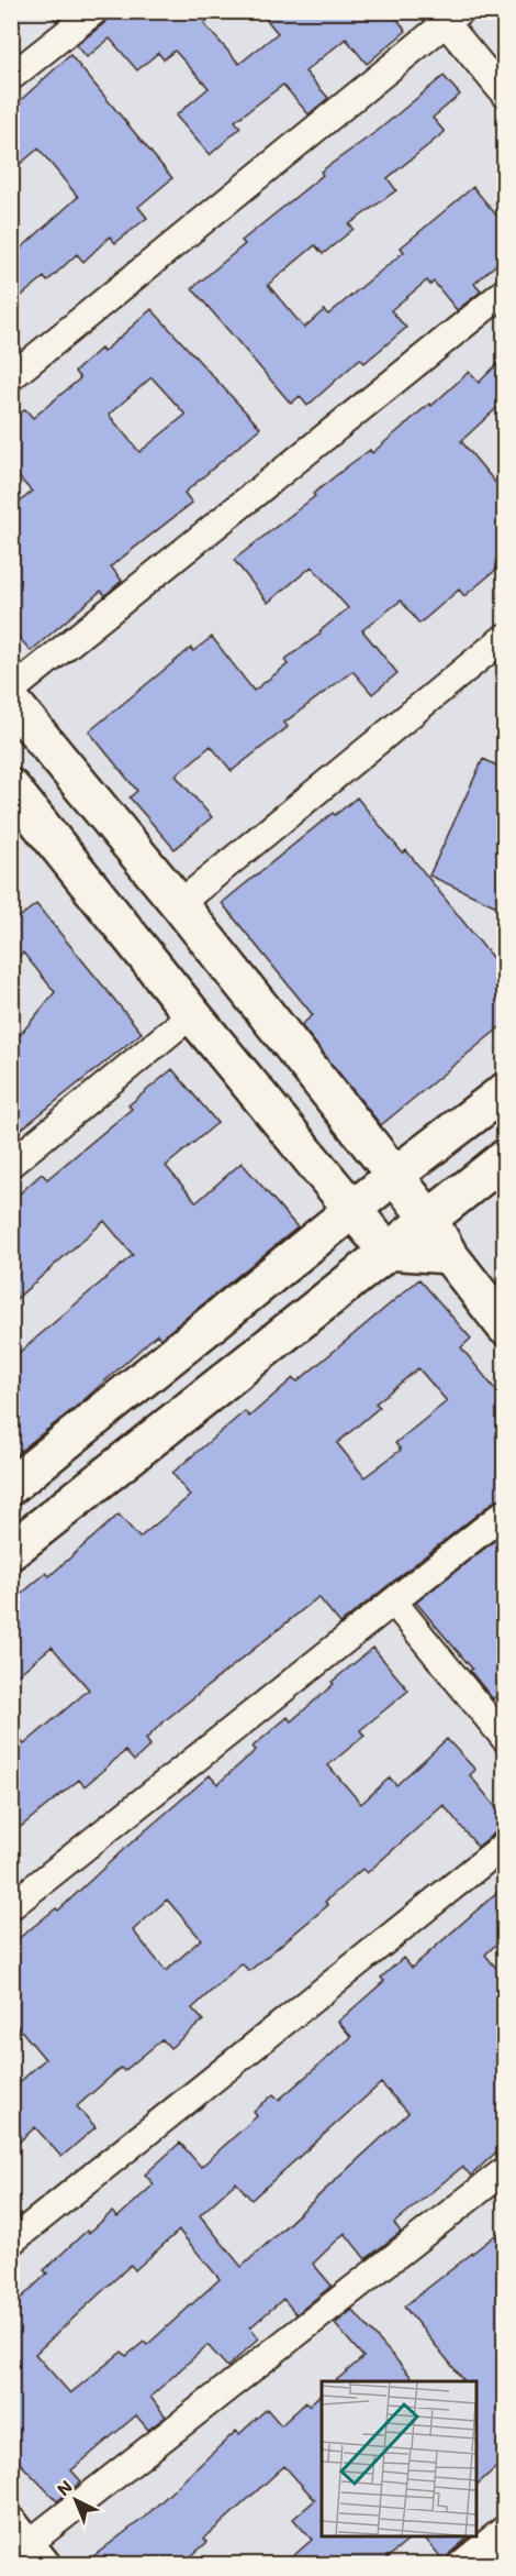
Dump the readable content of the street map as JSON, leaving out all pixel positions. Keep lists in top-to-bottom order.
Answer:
{
  "north": "top left"
}
